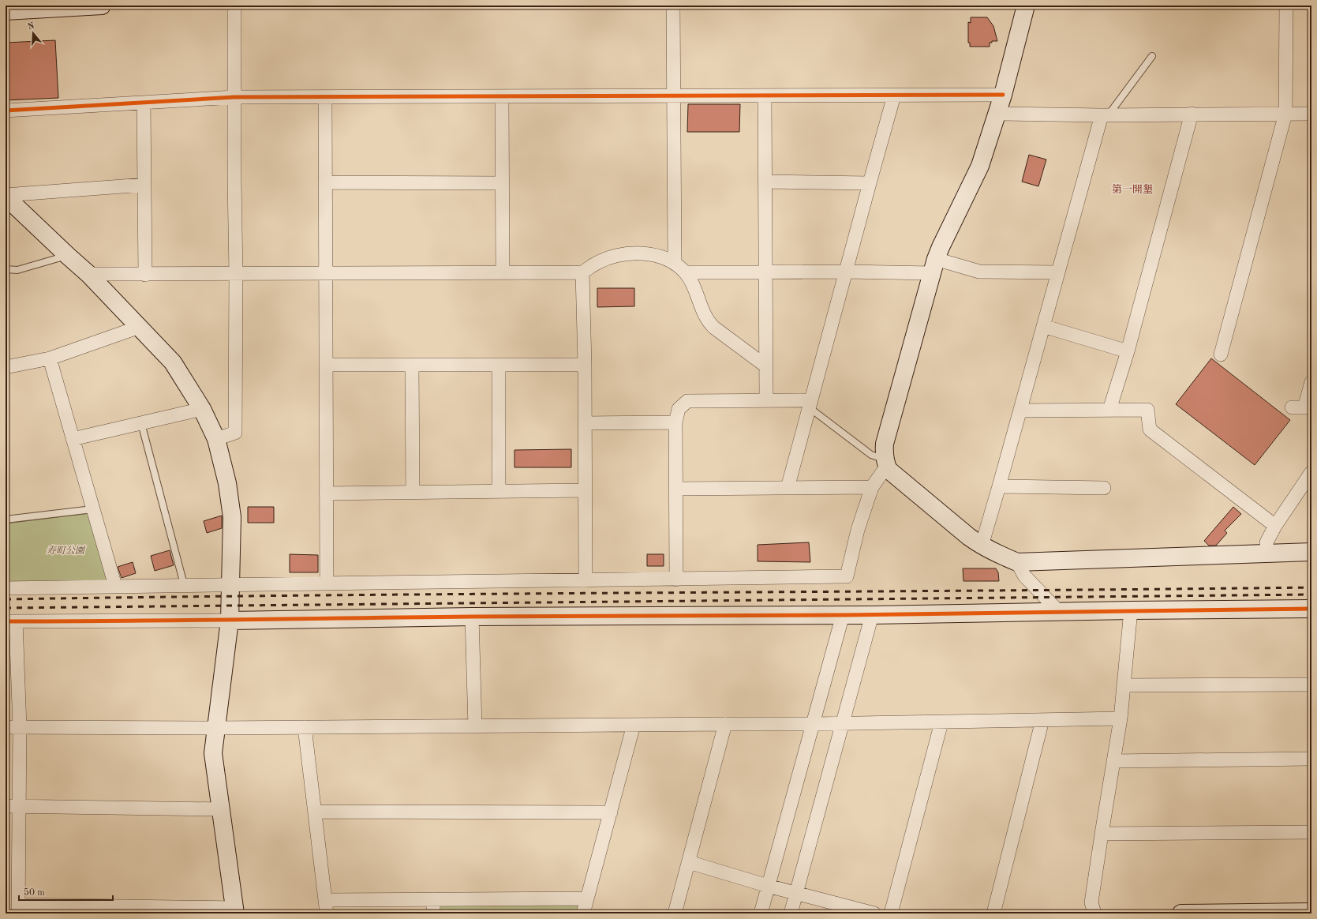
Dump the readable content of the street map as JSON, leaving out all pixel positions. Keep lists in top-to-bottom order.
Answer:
{
  "districts": ["第一開墾"],
  "parks": ["寿町公園"],
  "scale_bar": "50 m",
  "north": "top"
}
